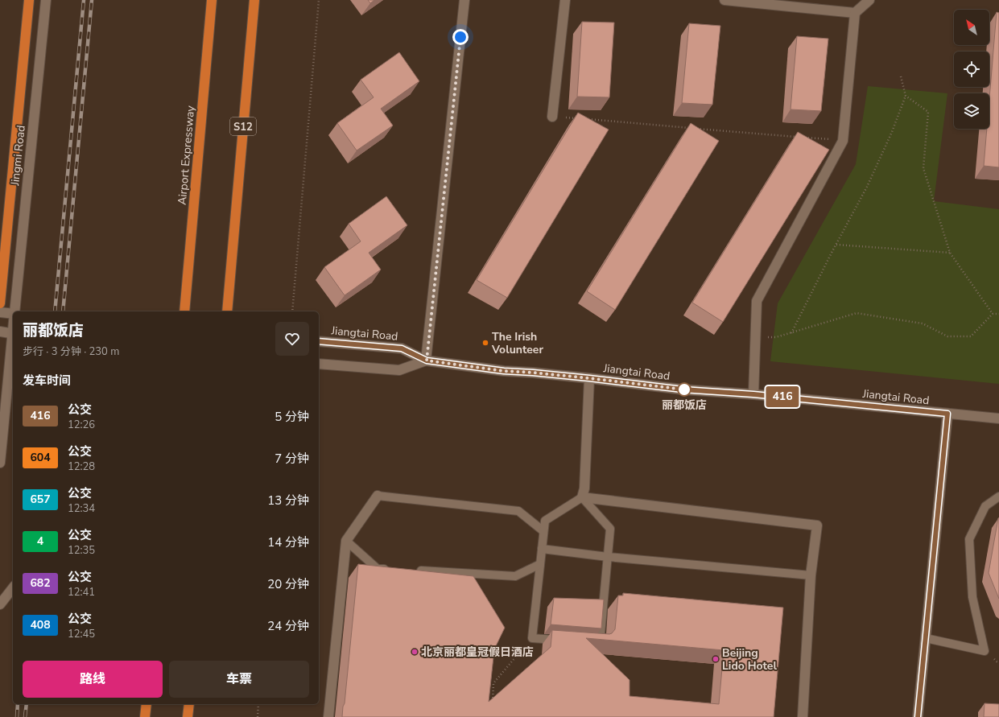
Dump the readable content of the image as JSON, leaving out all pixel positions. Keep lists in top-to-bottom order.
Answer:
{
  "streets": {
    "highway": ["S12", "Airport Expressway"],
    "street": ["Jingmi Road", "Jiangtai Road"]
  },
  "places": [
    "The Irish Volunteer",
    "丽都饭店",
    "北京丽都皇冠假日酒店",
    "Beijing Lido Hotel"
  ],
  "lines": ["bus line 416"],
  "north": "top left",
  "page": {
    "on_map": "416",
    "heading": [
      ["丽都饭店", "步行 · 3 分钟 · 230 m"],
      "发车时间"
    ],
    "list": [
      {
        "mark": "416",
        "name": "公交",
        "note": "12:26",
        "value": "5 分钟"
      },
      {
        "mark": "604",
        "name": "公交",
        "note": "12:28",
        "value": "7 分钟"
      },
      {
        "mark": "657",
        "name": "公交",
        "note": "12:34",
        "value": "13 分钟"
      },
      {
        "mark": "4",
        "name": "公交",
        "note": "12:35",
        "value": "14 分钟"
      },
      {
        "mark": "682",
        "name": "公交",
        "note": "12:41",
        "value": "20 分钟"
      },
      {
        "mark": "408",
        "name": "公交",
        "note": "12:45",
        "value": "24 分钟"
      }
    ],
    "buttons": ["路线", "车票"]
  }
}
